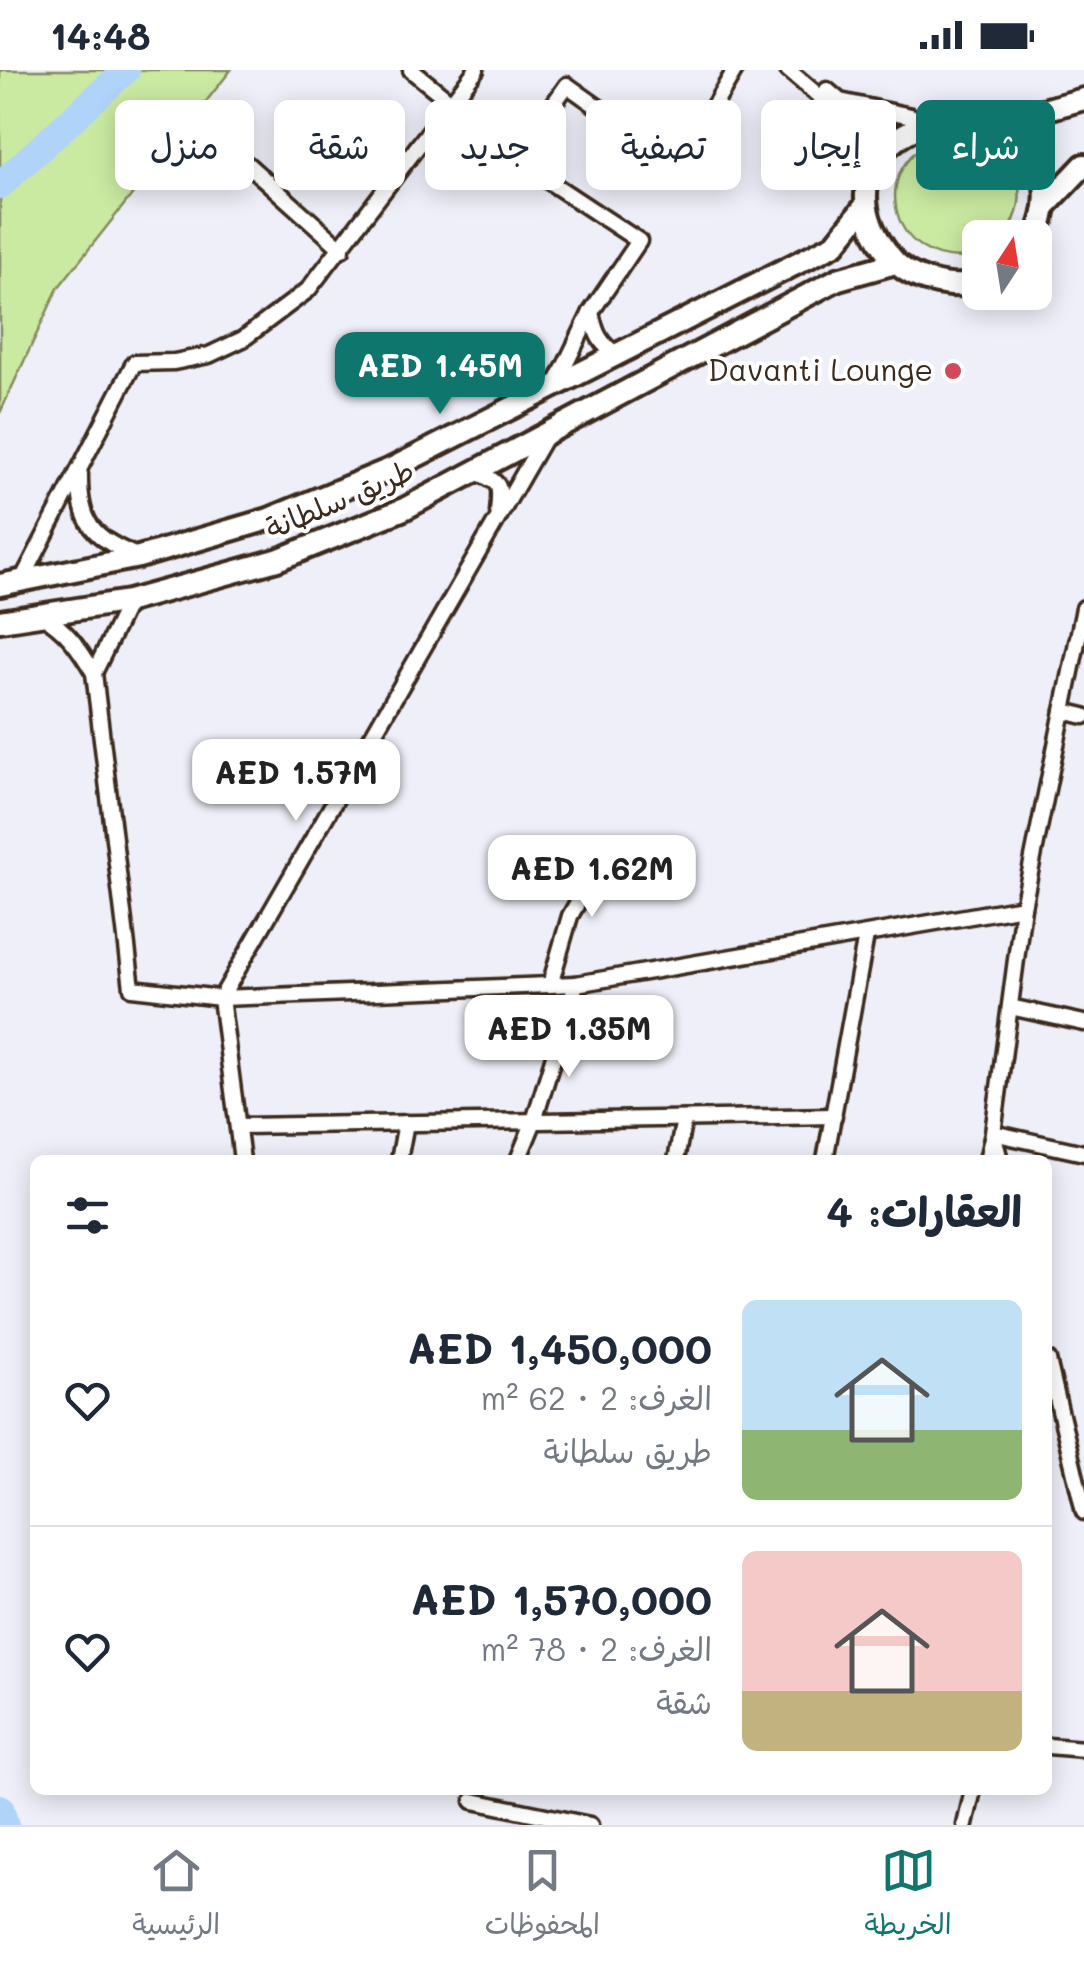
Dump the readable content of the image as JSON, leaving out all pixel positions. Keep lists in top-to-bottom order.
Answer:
{
  "streets": {
    "main road": ["طريق سلطانة"]
  },
  "places": ["Davanti Lounge"],
  "north": "top",
  "page": {
    "status": "14:48",
    "chip": [
      "شراء",
      "إيجار",
      "تصفية",
      "جديد",
      "شقة",
      "منزل"
    ],
    "price": [
      "AED 1.45M",
      "AED 1.57M",
      "AED 1.62M",
      "AED 1.35M"
    ],
    "heading": "العقارات: 4",
    "list": [
      {
        "name": "AED 1,450,000",
        "note": "الغرف: 2 · 62 m² · طريق سلطانة"
      },
      {
        "name": "AED 1,570,000",
        "note": "الغرف: 2 · 78 m² · شقة"
      }
    ],
    "tabs": ["الخريطة", "المحفوظات", "الرئيسية"]
  }
}
